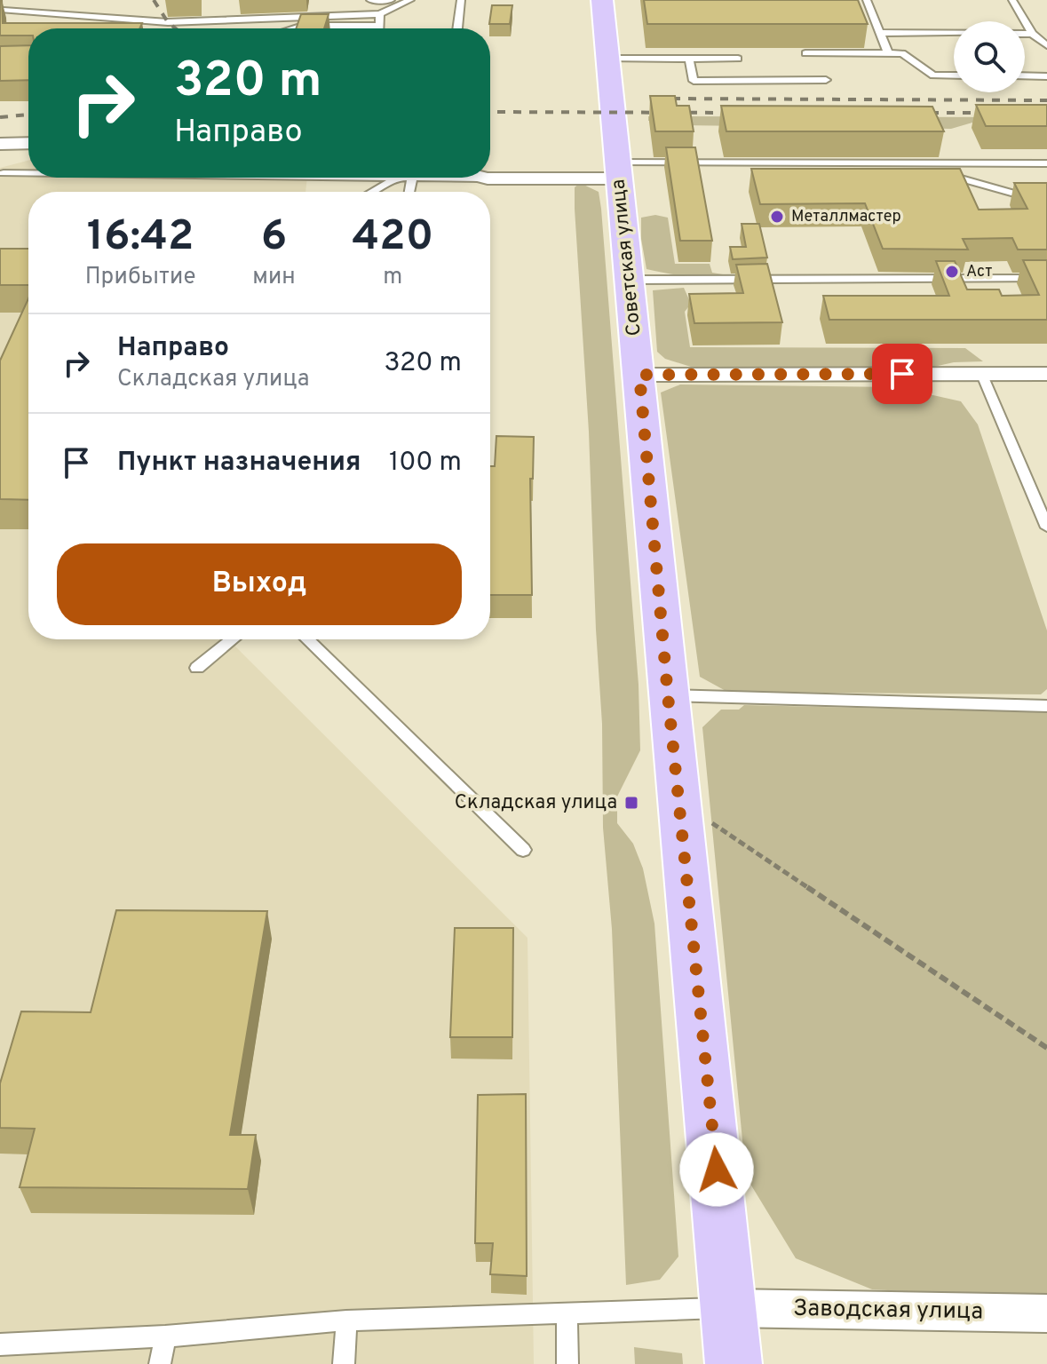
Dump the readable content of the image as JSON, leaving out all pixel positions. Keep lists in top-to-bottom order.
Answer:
{
  "streets": {
    "main road": ["Советская улица"],
    "street": ["Заводская улица"]
  },
  "crossings": [
    ["Советская улица", "Заводская улица"]
  ],
  "places": {
    "other": ["Металлмастер", "Аст"],
    "transit": ["Складская улица"]
  },
  "page": {
    "turn": ["320 m", "Направо"],
    "eta": [
      "16:42",
      "Прибытие",
      "6",
      "мин",
      "420",
      "m"
    ],
    "list": [
      {
        "name": "Направо",
        "note": "Складская улица",
        "value": "320 m"
      },
      {
        "name": "Пункт назначения",
        "value": "100 m"
      }
    ],
    "buttons": "Выход"
  }
}
